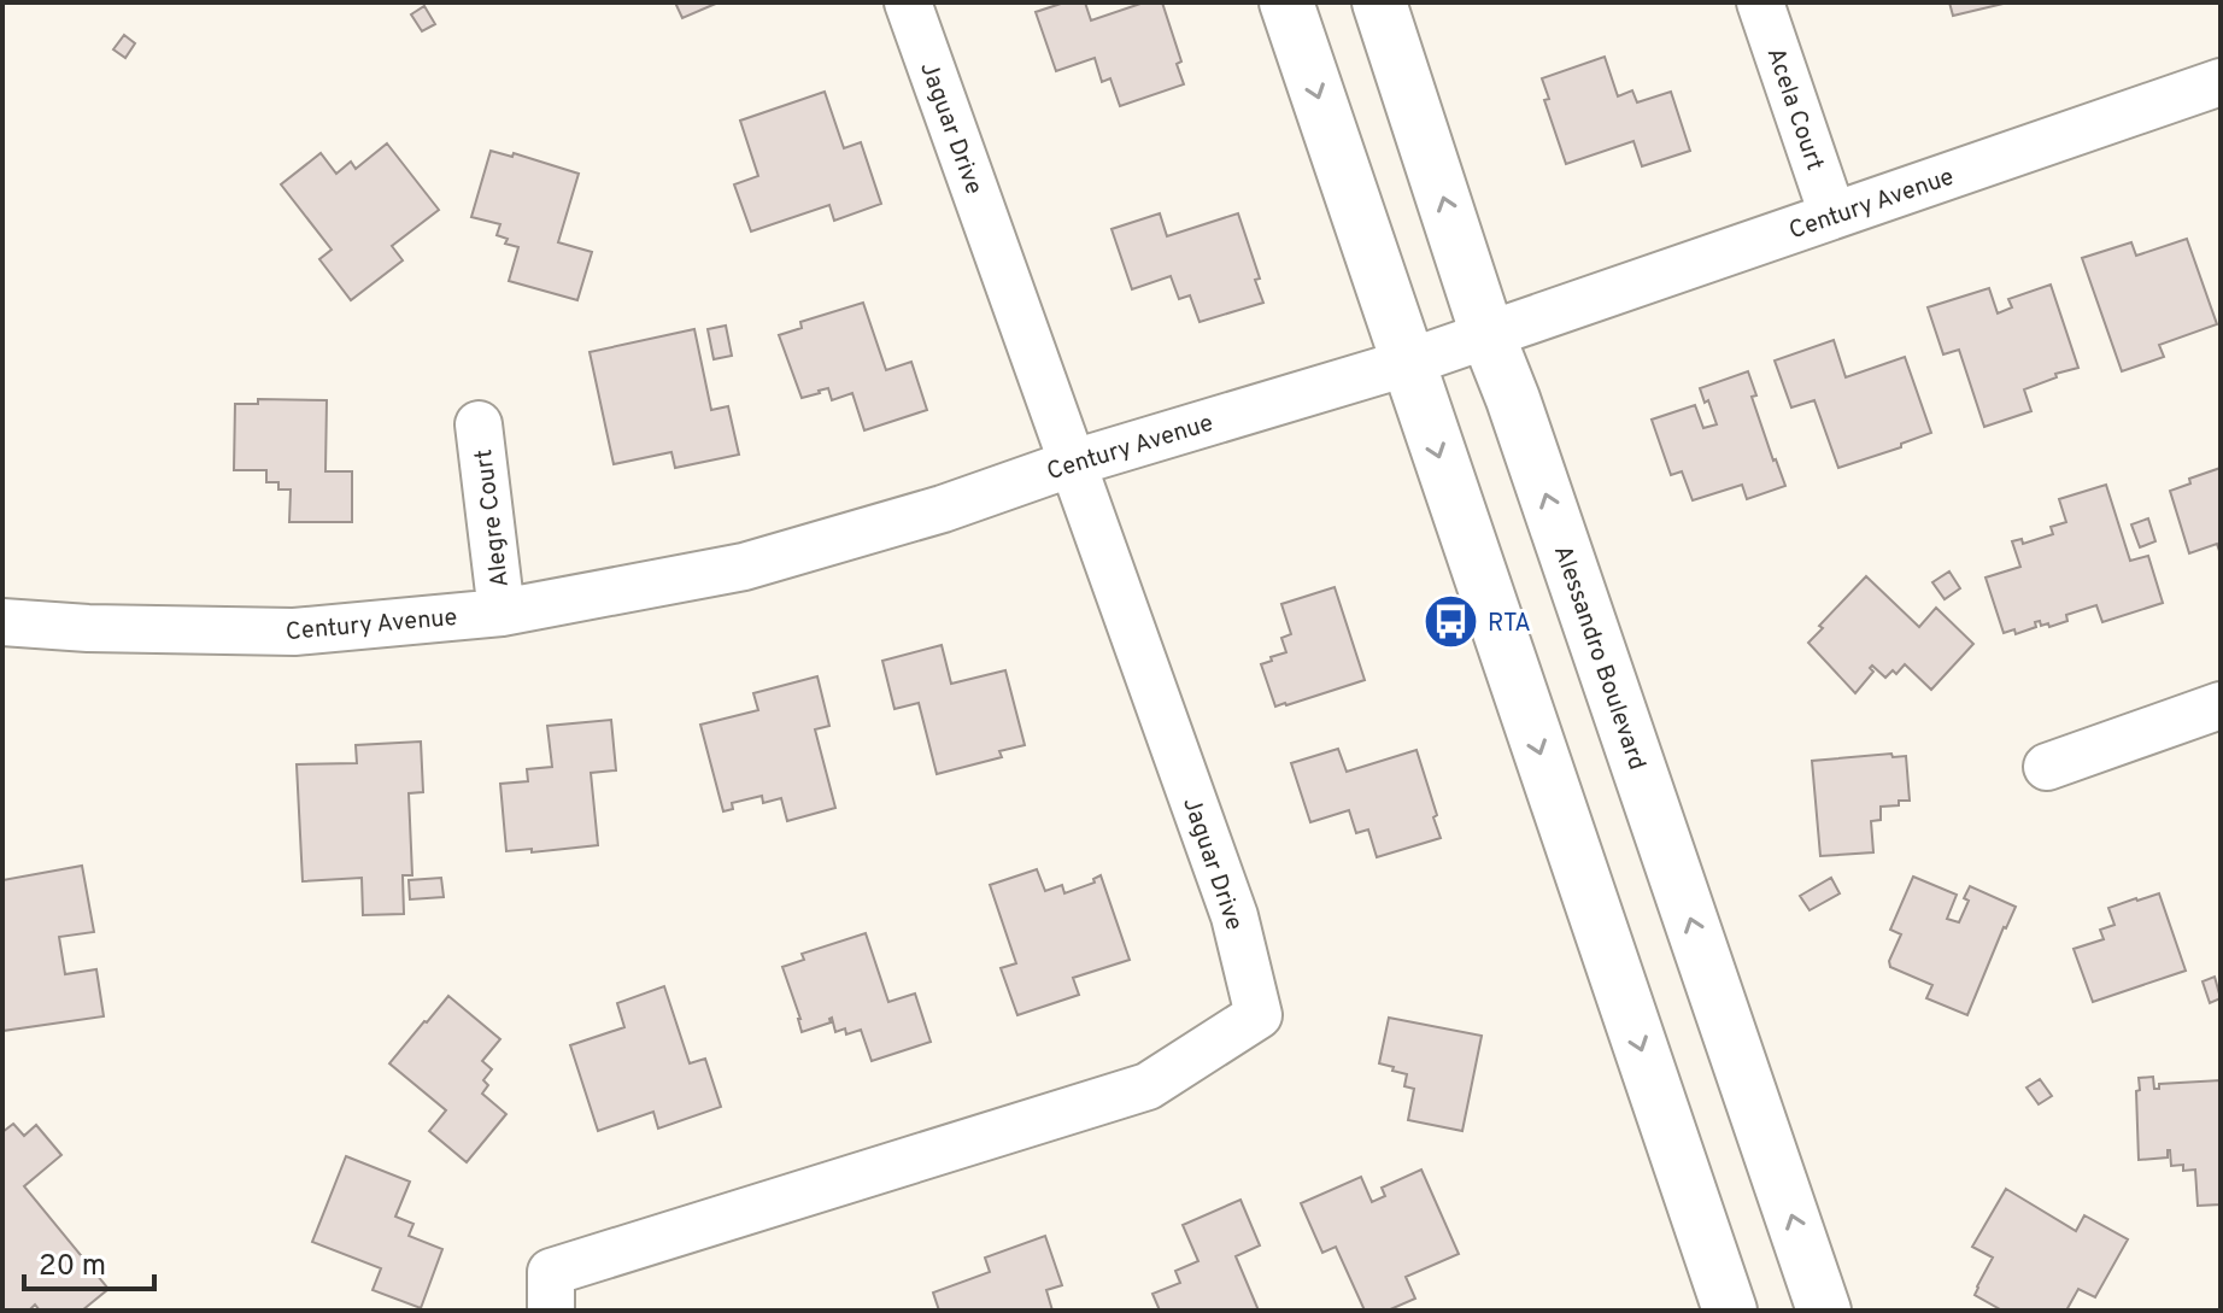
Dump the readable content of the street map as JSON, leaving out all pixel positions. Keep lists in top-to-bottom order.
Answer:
{
  "streets": {
    "main road": ["Alessandro Boulevard"],
    "street": [
      "Acela Court",
      "Jaguar Drive",
      "Century Avenue",
      "Alegre Court"
    ]
  },
  "crossings": [
    ["Acela Court", "Century Avenue"],
    ["Jaguar Drive", "Century Avenue"],
    ["Century Avenue", "Alegre Court"],
    ["Century Avenue", "Alessandro Boulevard"]
  ],
  "places": {
    "bus stop": ["RTA"]
  },
  "scale_bar": "20 m"
}
